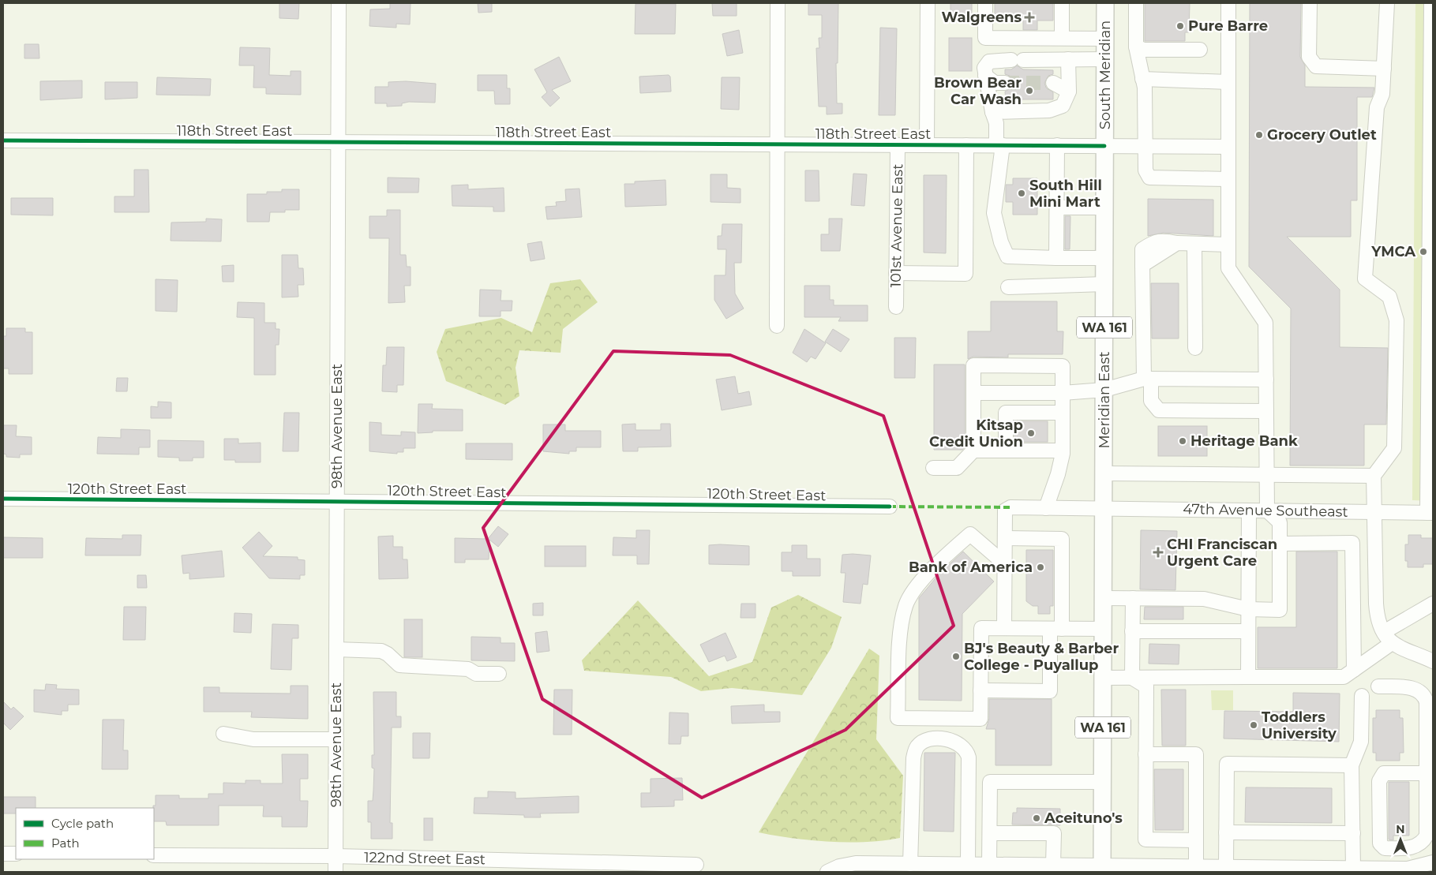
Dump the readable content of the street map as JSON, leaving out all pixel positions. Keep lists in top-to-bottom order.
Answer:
{
  "streets": {
    "main road": ["South Meridian", "WA 161", "Meridian East"],
    "street": [
      "118th Street East",
      "101st Avenue East",
      "98th Avenue East",
      "120th Street East",
      "47th Avenue Southeast",
      "122nd Street East"
    ]
  },
  "crossings": [
    ["South Meridian", "118th Street East"],
    ["South Meridian", "Meridian East"],
    ["118th Street East", "101st Avenue East"],
    ["118th Street East", "Meridian East"],
    ["118th Street East", "98th Avenue East"],
    ["WA 161", "Meridian East"],
    ["Meridian East", "47th Avenue Southeast"],
    ["98th Avenue East", "120th Street East"],
    ["98th Avenue East", "122nd Street East"]
  ],
  "places": {
    "health": ["Walgreens", "CHI Franciscan Urgent Care"],
    "other": [
      "Pure Barre",
      "Brown Bear Car Wash",
      "Grocery Outlet",
      "South Hill Mini Mart",
      "YMCA",
      "Kitsap Credit Union",
      "Heritage Bank",
      "Bank of America",
      "BJ's Beauty & Barber College - Puyallup",
      "Toddlers University",
      "Aceituno's"
    ]
  },
  "legend": ["Cycle path", "Path"],
  "north": "top"
}
